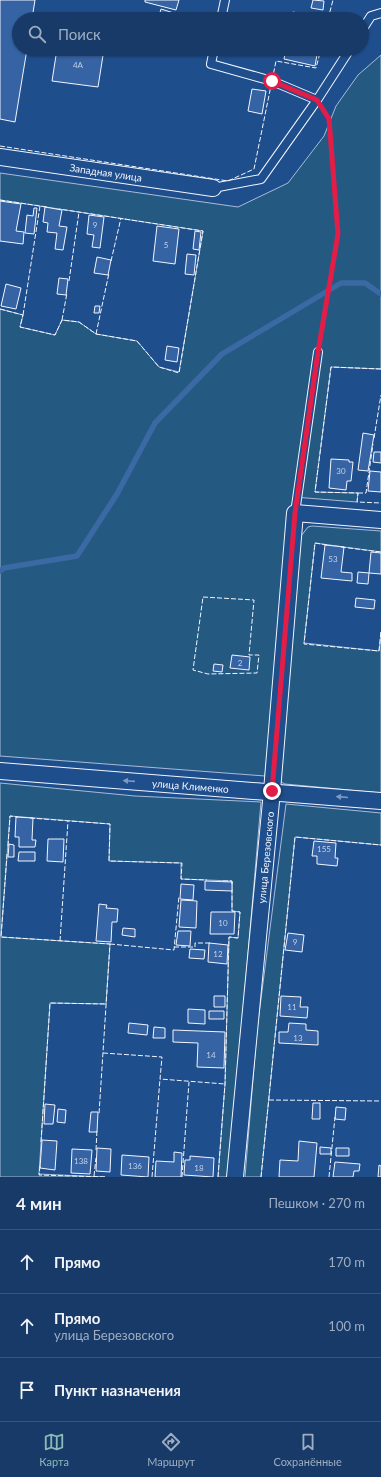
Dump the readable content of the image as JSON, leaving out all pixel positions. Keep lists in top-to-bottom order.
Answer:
{
  "streets": {
    "street": ["Западная улица", "улица Клименко", "улица Березовского"]
  },
  "crossings": [
    ["улица Клименко", "улица Березовского"]
  ],
  "one_way": ["улица Клименко"],
  "house_numbers": [
    "4А",
    "9",
    "5",
    "30",
    "53",
    "2",
    "155",
    "10",
    "9",
    "12",
    "11",
    "13",
    "14",
    "138",
    "136",
    "18"
  ],
  "page": {
    "search": "Поиск",
    "heading": ["4 мин", "Пешком · 270 m"],
    "list": [
      ["Прямо", "170 m"],
      ["Прямо", "улица Березовского", "100 m"],
      "Пункт назначения"
    ],
    "nav": ["Карта", "Маршрут", "Сохранённые"]
  }
}
